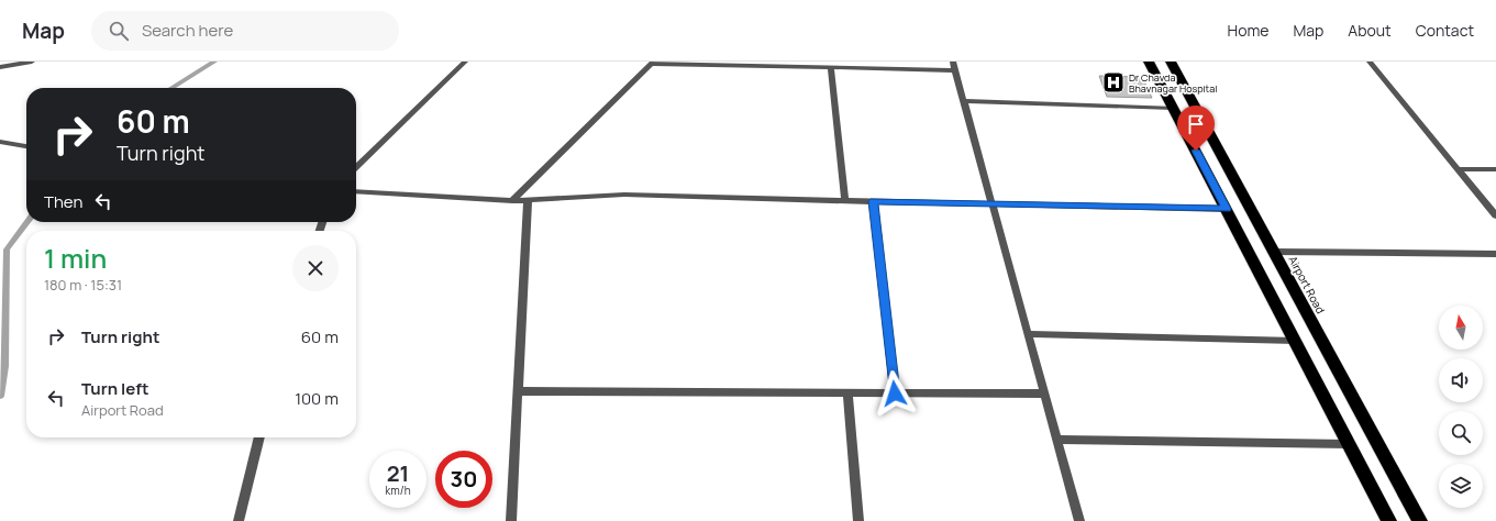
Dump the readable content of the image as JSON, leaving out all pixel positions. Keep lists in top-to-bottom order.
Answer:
{
  "streets": {
    "highway": ["Airport Road"]
  },
  "places": {
    "hospital": ["Dr Chavda Bhavnagar Hospital"]
  },
  "north": "top",
  "page": {
    "header": "Map",
    "search": "Search here",
    "nav": [
      "Home",
      "Map",
      "About",
      "Contact"
    ],
    "turn": ["60 m", "Turn right"],
    "then": "Then",
    "heading": ["1 min", "180 m · 15:31"],
    "list": [
      {
        "name": "Turn right",
        "value": "60 m"
      },
      {
        "name": "Turn left",
        "note": "Airport Road",
        "value": "100 m"
      }
    ],
    "speed": "21 km/h",
    "limit": "30"
  }
}
